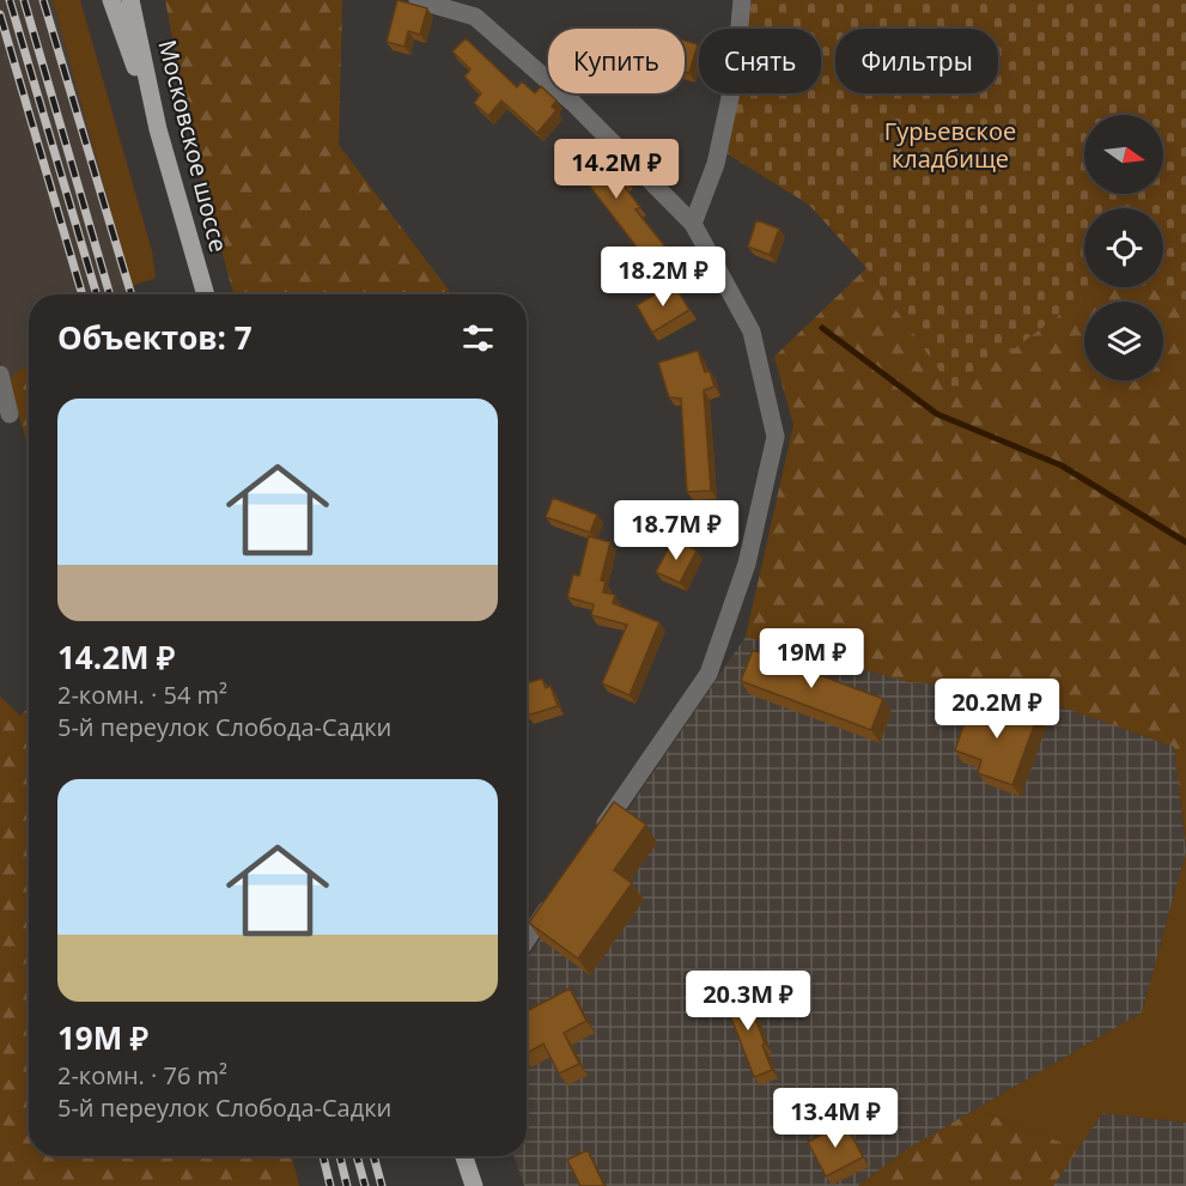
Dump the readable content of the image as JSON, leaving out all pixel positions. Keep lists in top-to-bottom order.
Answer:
{
  "streets": {
    "main road": ["Московское шоссе"]
  },
  "parks": ["Гурьевское кладбище"],
  "north": "right",
  "page": {
    "chip": ["Купить", "Снять", "Фильтры"],
    "price": [
      "14.2M ₽",
      "18.2M ₽",
      "18.7M ₽",
      "19M ₽",
      "20.2M ₽",
      "20.3M ₽",
      "13.4M ₽"
    ],
    "heading": "Объектов: 7",
    "list": [
      {
        "name": "14.2M ₽",
        "note": "2-комн. · 54 m² · 5-й переулок Слобода-Садки"
      },
      {
        "name": "19M ₽",
        "note": "2-комн. · 76 m² · 5-й переулок Слобода-Садки"
      }
    ]
  }
}
